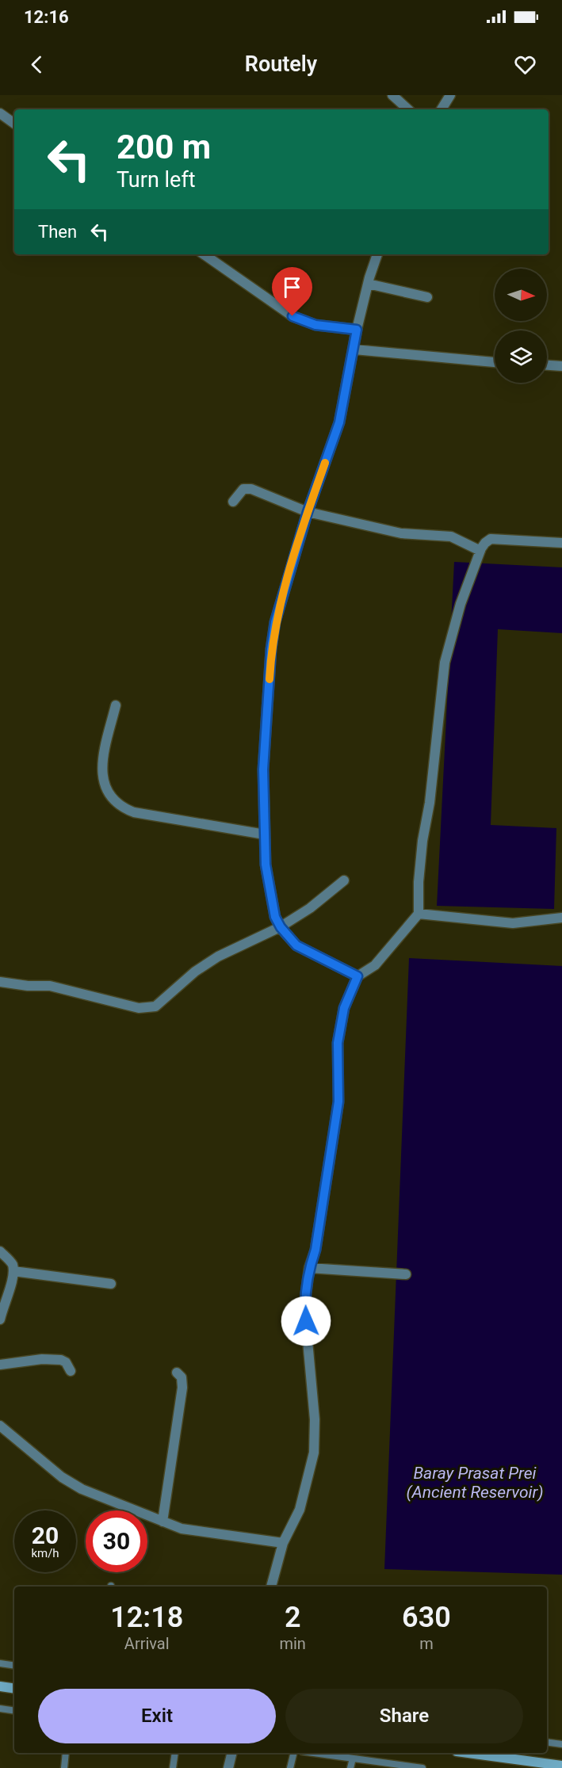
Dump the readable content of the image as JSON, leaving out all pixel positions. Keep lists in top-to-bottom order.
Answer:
{
  "water": ["Baray Prasat Prei (Ancient Reservoir)"],
  "north": "right",
  "page": {
    "status": "12:16",
    "header": "Routely",
    "turn": ["200 m", "Turn left"],
    "then": "Then",
    "speed": "20 km/h",
    "limit": "30",
    "eta": [
      "12:18",
      "Arrival",
      "2",
      "min",
      "630",
      "m"
    ],
    "buttons": ["Exit", "Share"]
  }
}
